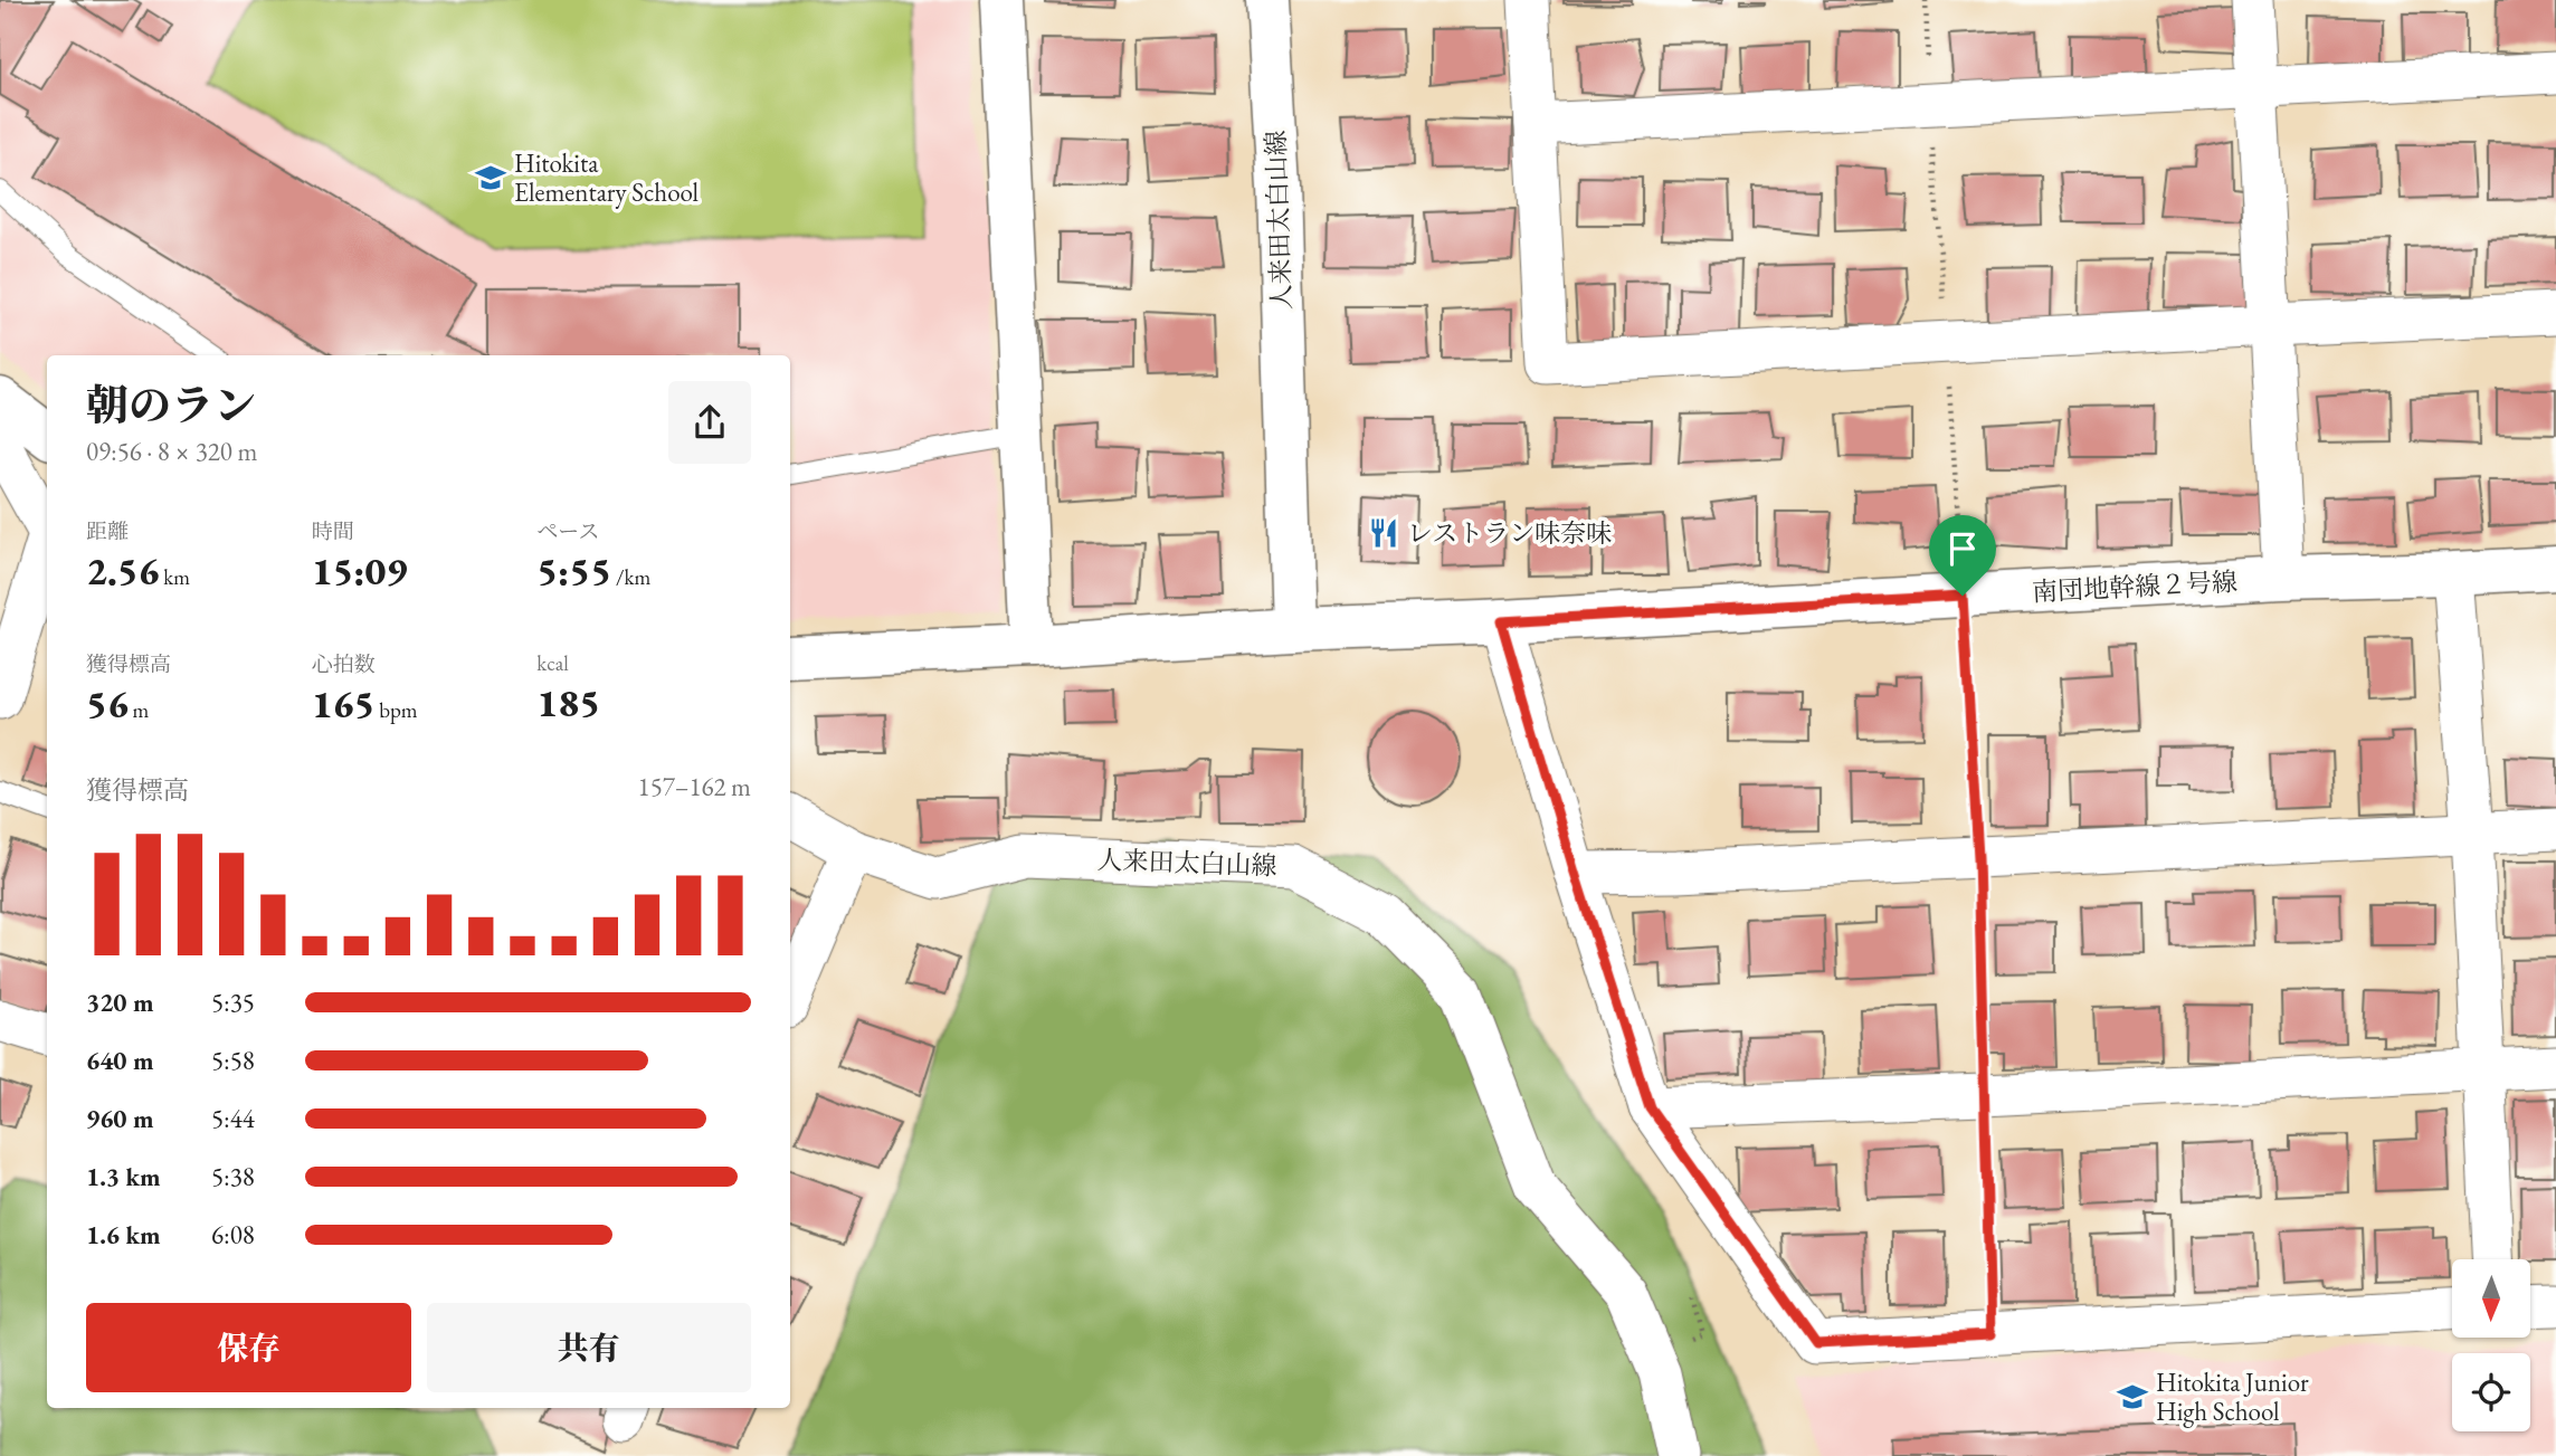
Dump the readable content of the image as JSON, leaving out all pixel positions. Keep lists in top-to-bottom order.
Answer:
{
  "streets": {
    "street": ["人来田太白山線", "南団地幹線２号線"]
  },
  "crossings": [
    ["人来田太白山線", "南団地幹線２号線"]
  ],
  "places": {
    "school or university": ["Hitokita Elementary School", "Hitokita Junior High School"],
    "restaurant": ["レストラン味奈味"]
  },
  "north": "bottom",
  "page": {
    "heading": ["朝のラン", "09:56 · 8 × 320 m"],
    "stats": [
      ["距離", "2.56 km"],
      ["時間", "15:09"],
      ["ペース", "5:55 /km"],
      ["獲得標高", "56 m"],
      ["心拍数", "165 bpm"],
      ["kcal", "185"]
    ],
    "chart": ["獲得標高", "157–162 m"],
    "list": [
      {
        "name": "320 m",
        "note": "5:35"
      },
      {
        "name": "640 m",
        "note": "5:58"
      },
      {
        "name": "960 m",
        "note": "5:44"
      },
      {
        "name": "1.3 km",
        "note": "5:38"
      },
      {
        "name": "1.6 km",
        "note": "6:08"
      }
    ],
    "buttons": ["保存", "共有"]
  }
}
